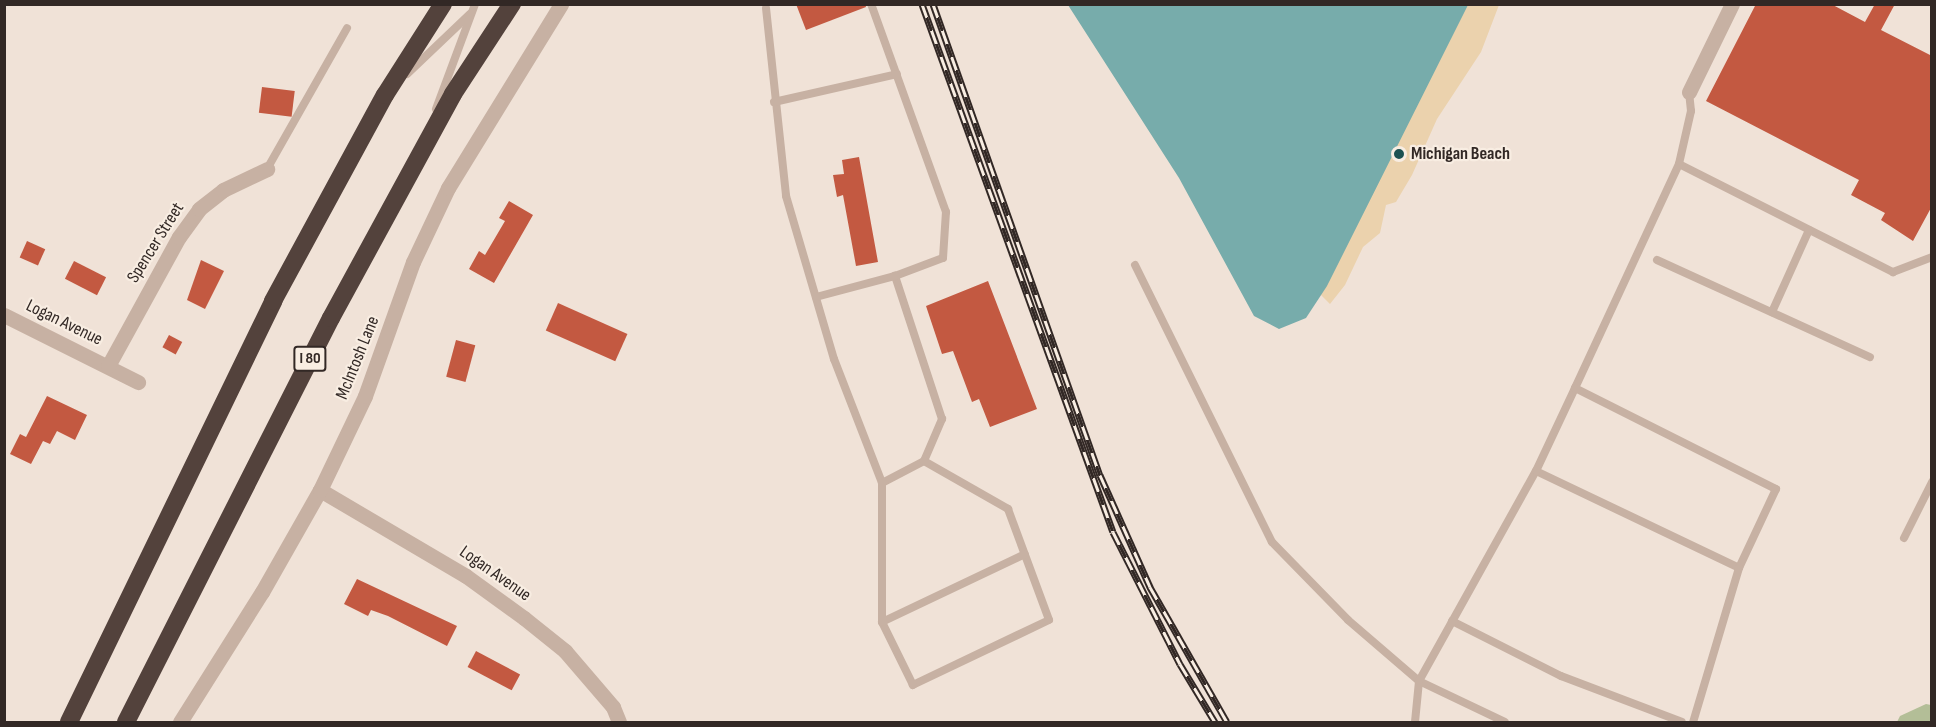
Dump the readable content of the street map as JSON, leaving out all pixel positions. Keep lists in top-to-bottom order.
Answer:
{
  "streets": {
    "highway": ["I 80"],
    "street": ["Spencer Street", "Logan Avenue", "McIntosh Lane"]
  },
  "crossings": [
    ["Spencer Street", "Logan Avenue"],
    ["Logan Avenue", "McIntosh Lane"]
  ],
  "places": ["Michigan Beach"]
}
